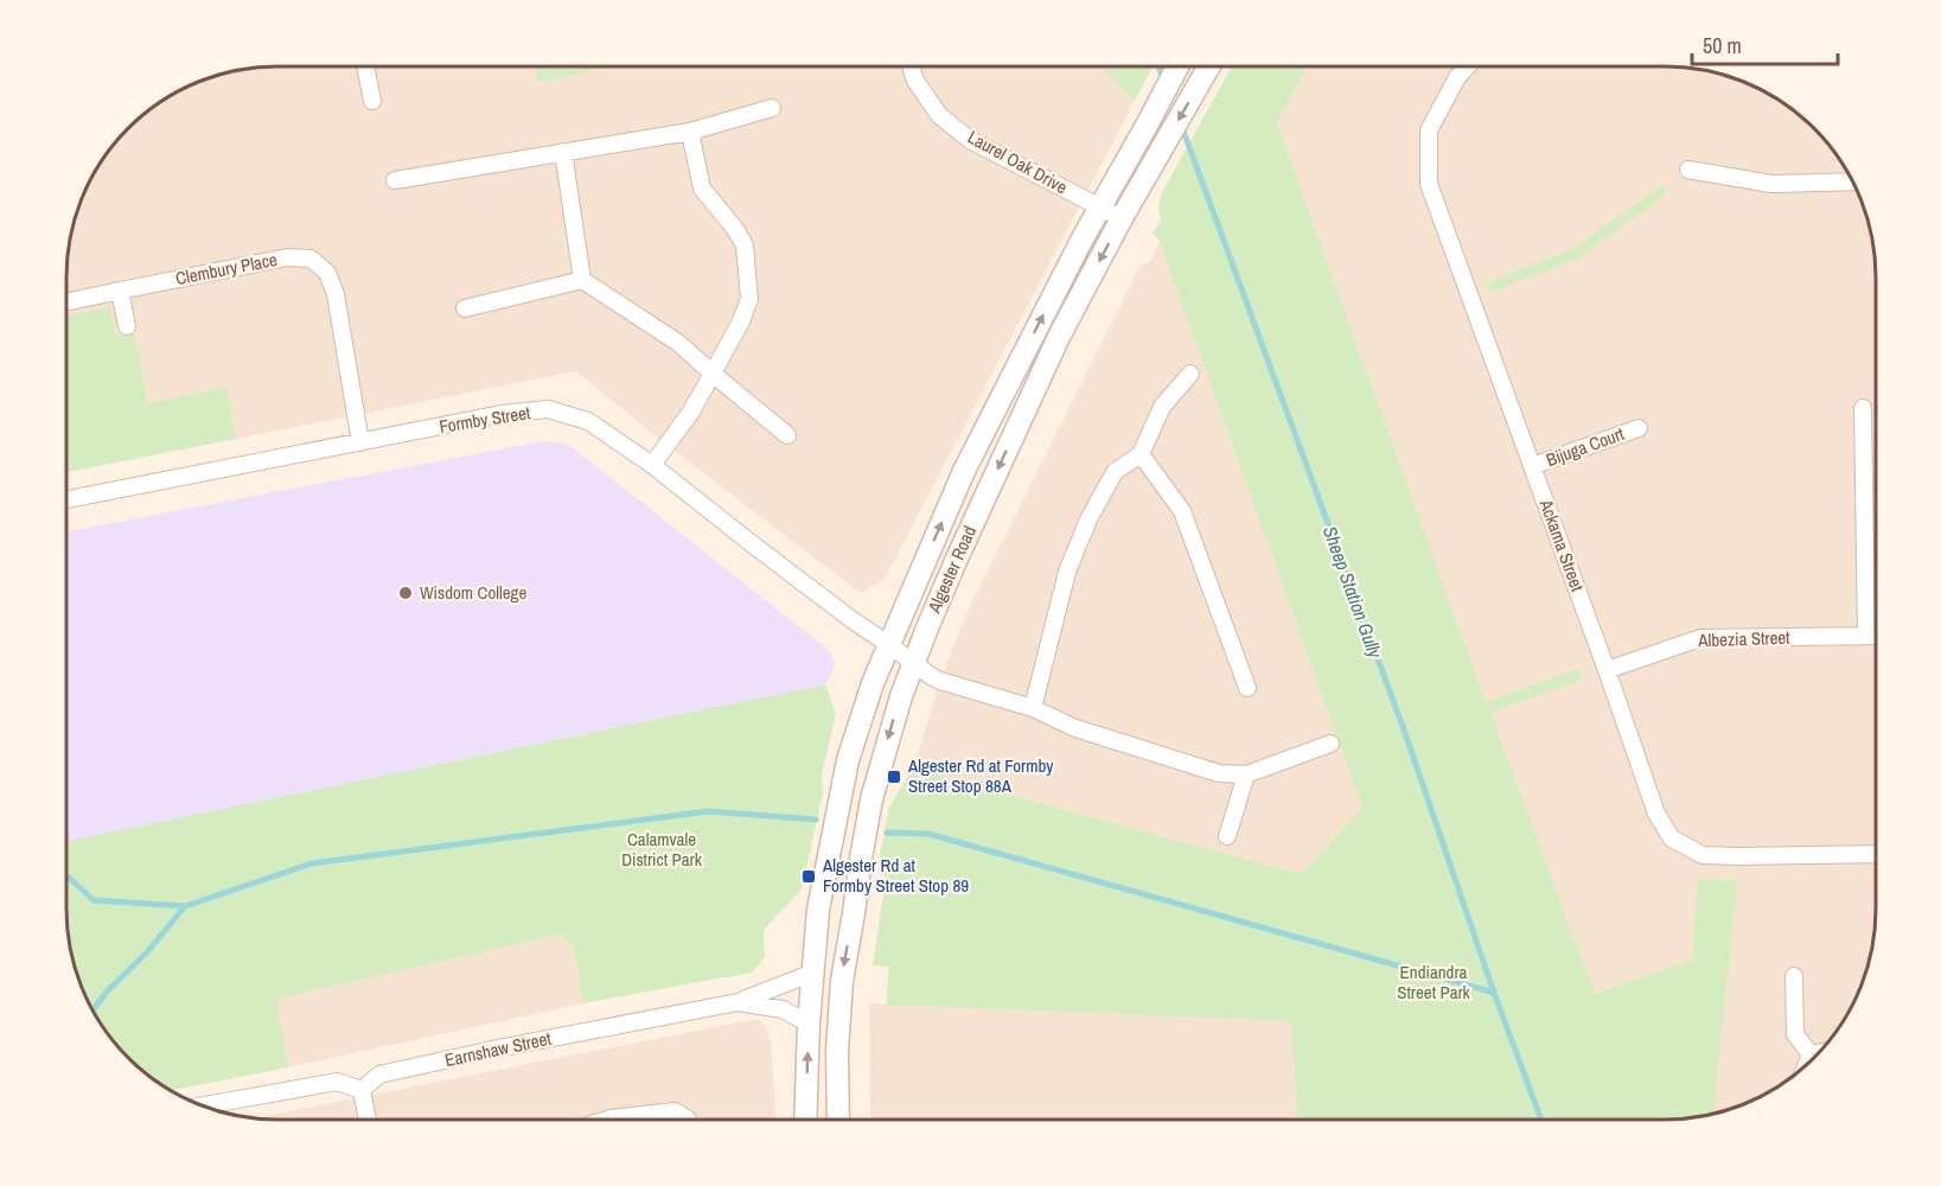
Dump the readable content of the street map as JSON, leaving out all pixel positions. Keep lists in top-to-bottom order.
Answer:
{
  "streets": {
    "main road": ["Algester Road"],
    "street": [
      "Laurel Oak Drive",
      "Clembury Place",
      "Formby Street",
      "Bijuga Court",
      "Ackama Street",
      "Albezia Street",
      "Earnshaw Street"
    ]
  },
  "crossings": [
    ["Laurel Oak Drive", "Algester Road"],
    ["Clembury Place", "Formby Street"],
    ["Formby Street", "Algester Road"],
    ["Bijuga Court", "Ackama Street"],
    ["Ackama Street", "Albezia Street"],
    ["Algester Road", "Earnshaw Street"]
  ],
  "water": ["Sheep Station Gully"],
  "parks": ["Calamvale District Park", "Endiandra Street Park"],
  "places": {
    "other": ["Wisdom College"],
    "transit": ["Algester Rd at Formby Street Stop 88A", "Algester Rd at Formby Street Stop 89"]
  },
  "scale_bar": "50 m"
}
